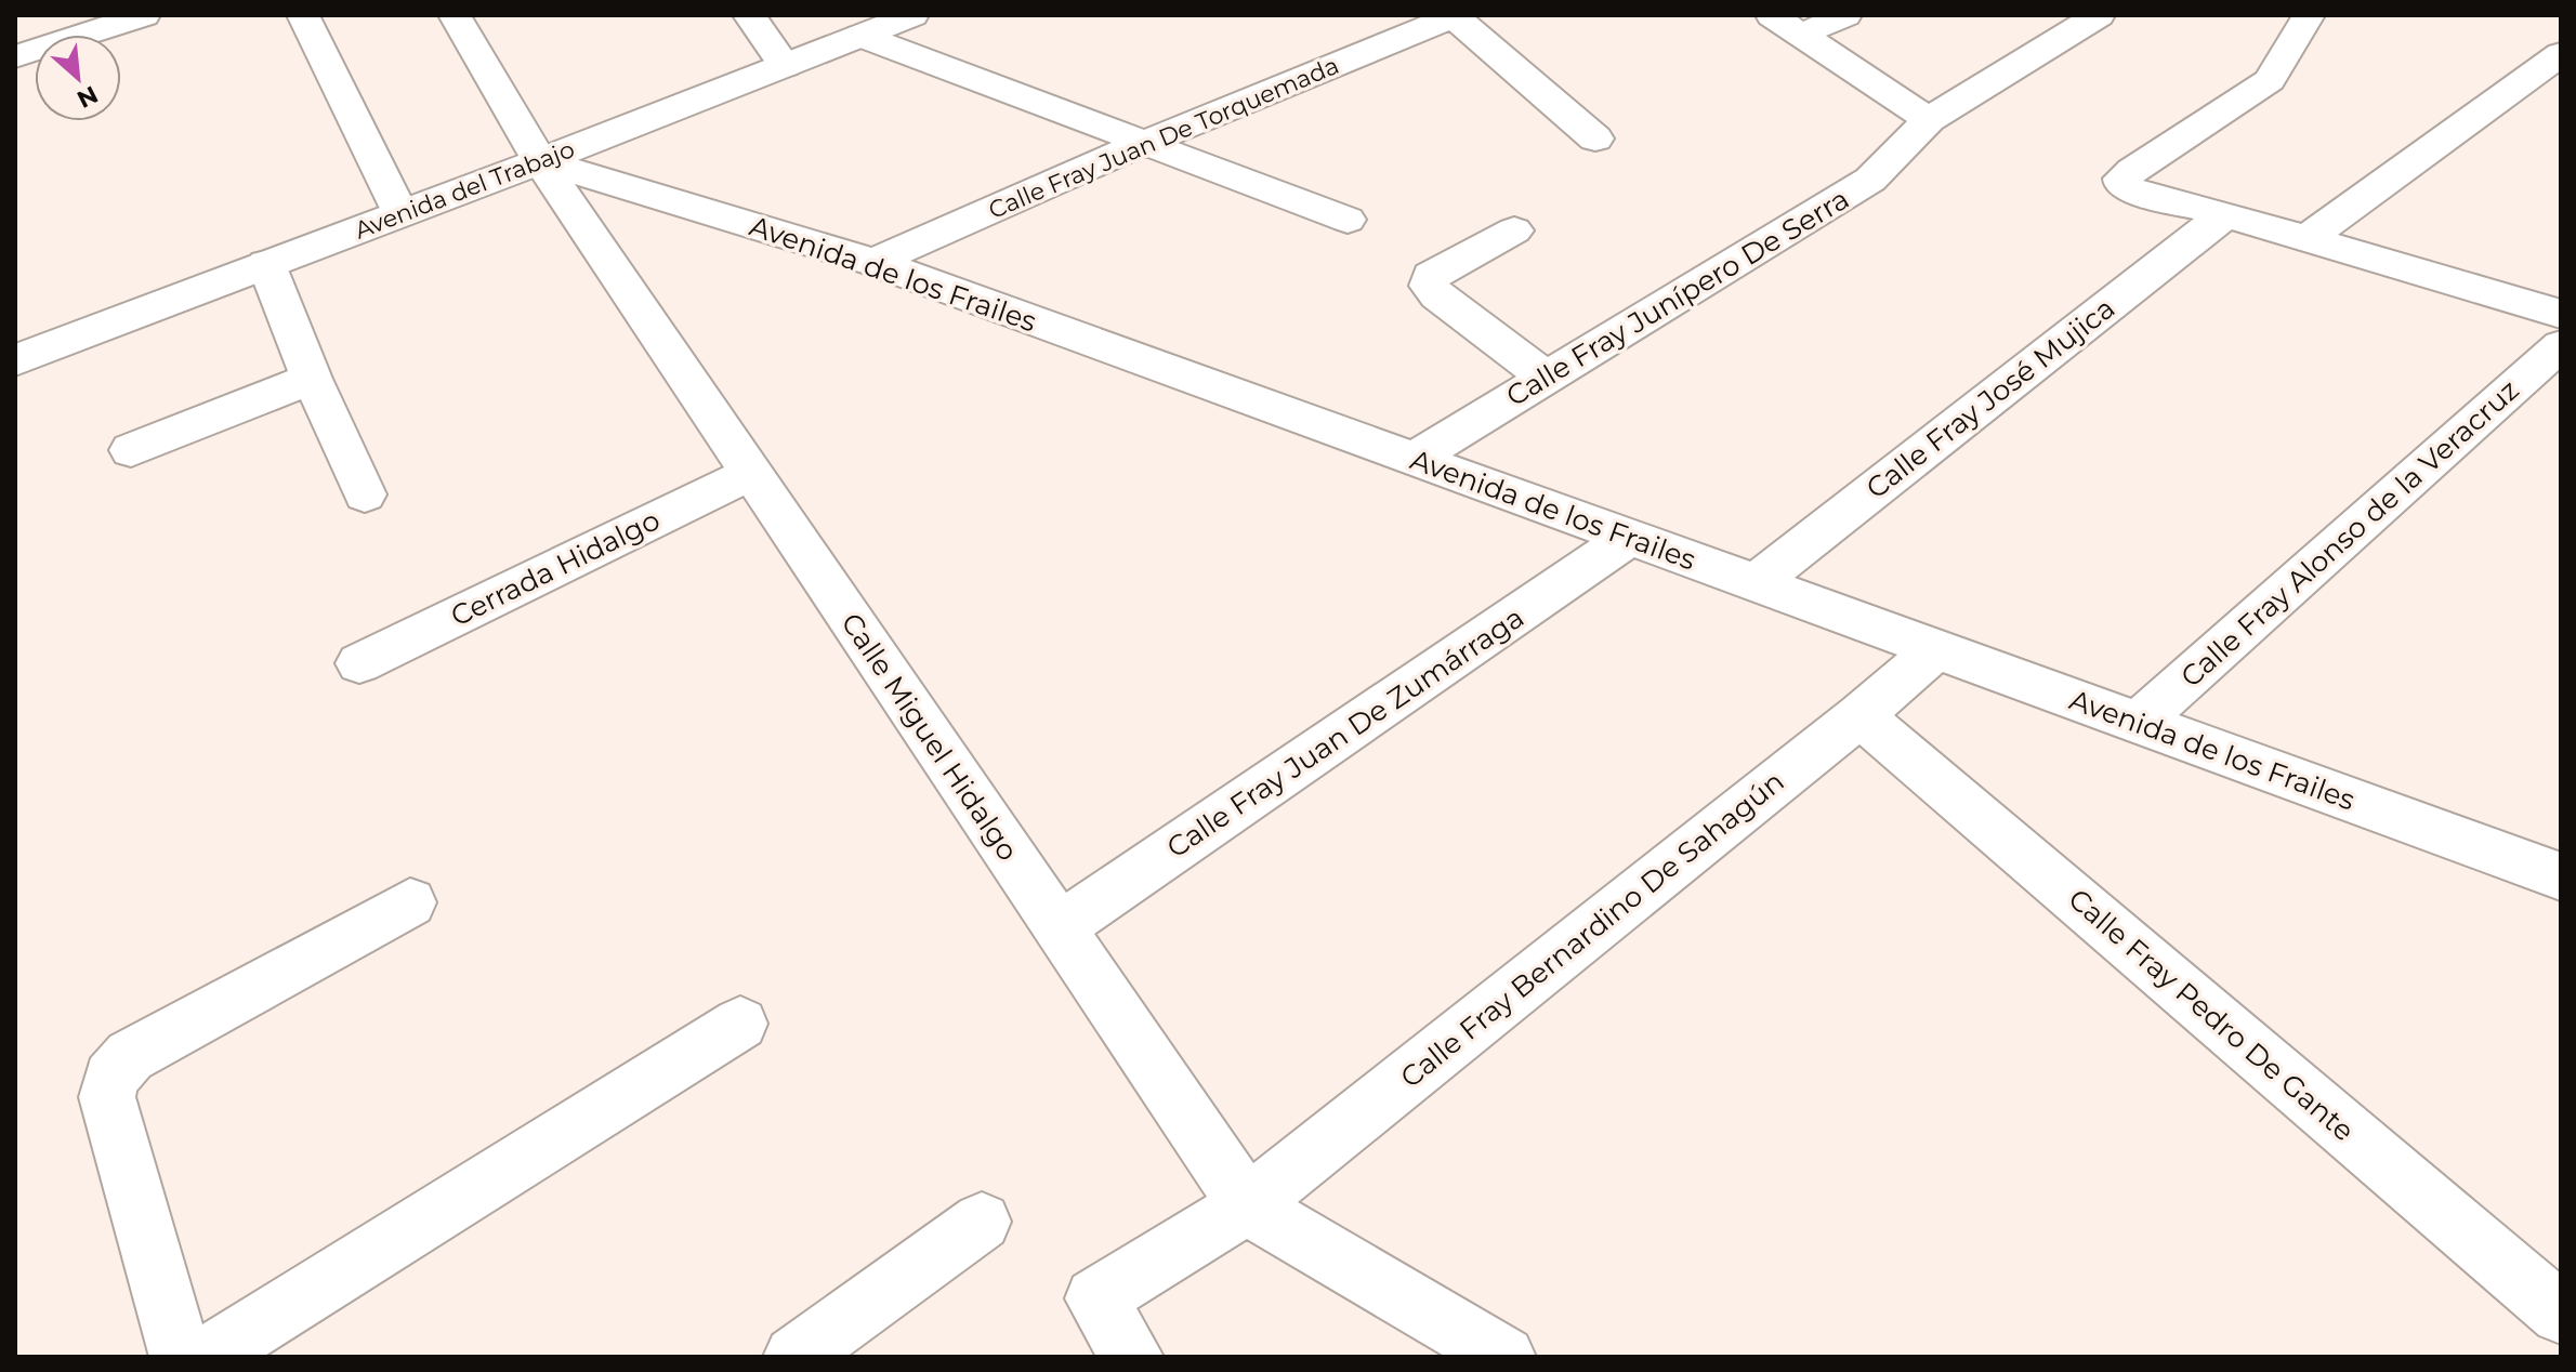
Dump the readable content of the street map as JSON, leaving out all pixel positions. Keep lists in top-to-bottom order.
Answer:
{
  "streets": {
    "street": [
      "Calle Fray Juan De Torquemada",
      "Avenida del Trabajo",
      "Avenida de los Frailes",
      "Calle Fray Junípero De Serra",
      "Calle Fray José Mujica",
      "Calle Fray Alonso de la Veracruz",
      "Cerrada Hidalgo",
      "Calle Fray Juan De Zumárraga",
      "Calle Miguel Hidalgo",
      "Calle Fray Bernardino De Sahagún",
      "Calle Fray Pedro De Gante"
    ]
  },
  "crossings": [
    ["Calle Fray Juan De Torquemada", "Avenida de los Frailes"],
    ["Avenida del Trabajo", "Avenida de los Frailes"],
    ["Avenida del Trabajo", "Calle Miguel Hidalgo"],
    ["Avenida de los Frailes", "Calle Fray Junípero De Serra"],
    ["Avenida de los Frailes", "Calle Fray José Mujica"],
    ["Avenida de los Frailes", "Calle Fray Alonso de la Veracruz"],
    ["Avenida de los Frailes", "Calle Fray Juan De Zumárraga"],
    ["Avenida de los Frailes", "Calle Miguel Hidalgo"],
    ["Avenida de los Frailes", "Calle Fray Bernardino De Sahagún"],
    ["Cerrada Hidalgo", "Calle Miguel Hidalgo"],
    ["Calle Fray Juan De Zumárraga", "Calle Miguel Hidalgo"],
    ["Calle Miguel Hidalgo", "Calle Fray Bernardino De Sahagún"],
    ["Calle Fray Bernardino De Sahagún", "Calle Fray Pedro De Gante"]
  ],
  "north": "bottom right"
}
